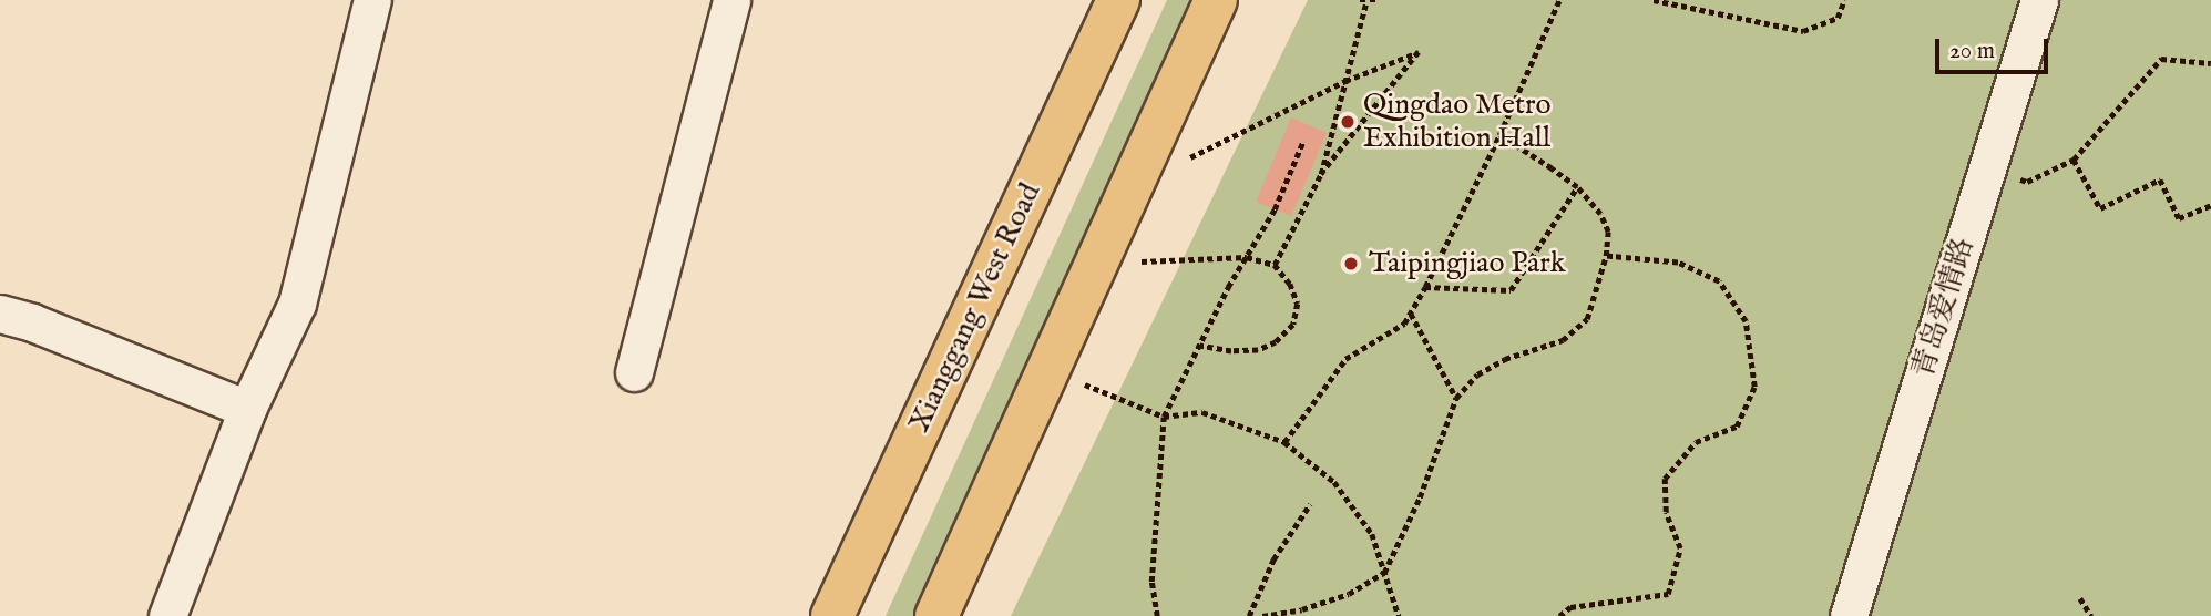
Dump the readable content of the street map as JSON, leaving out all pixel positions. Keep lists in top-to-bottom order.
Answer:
{
  "streets": {
    "main road": ["Xianggang West Road"],
    "street": ["青岛爱情路"]
  },
  "places": ["Qingdao Metro Exhibition Hall", "Taipingjiao Park"],
  "scale_bar": "20 m"
}
